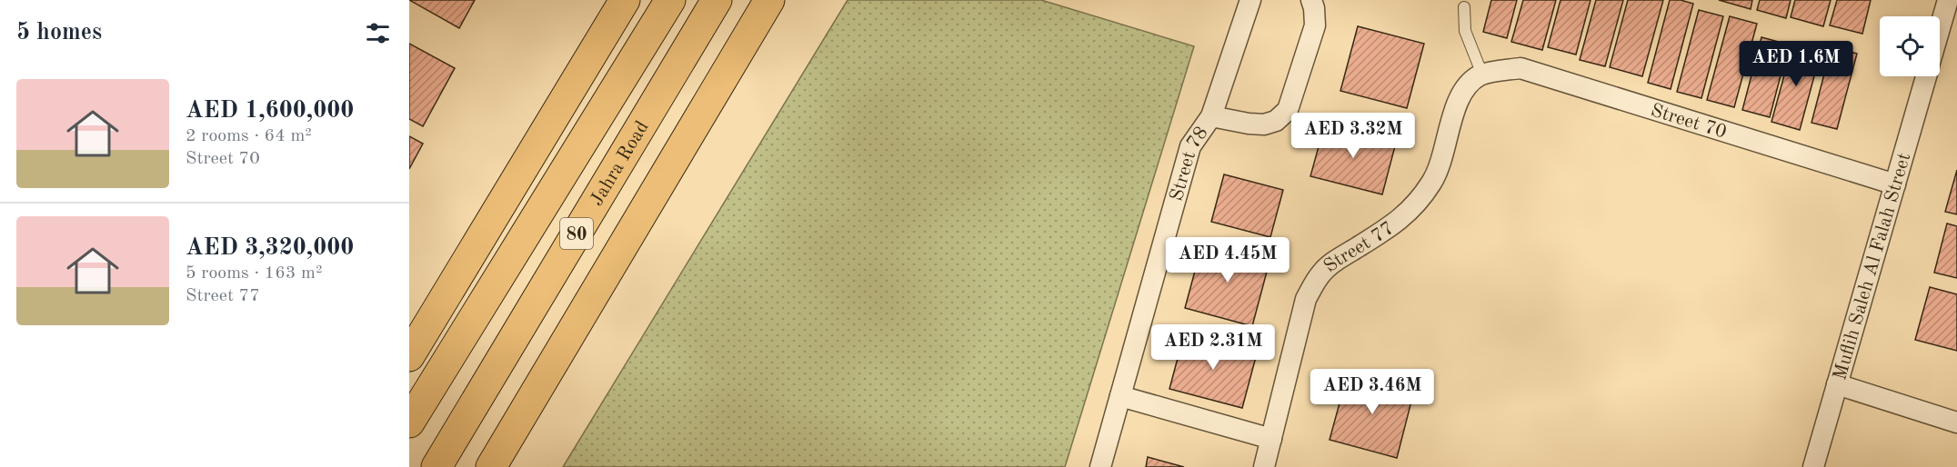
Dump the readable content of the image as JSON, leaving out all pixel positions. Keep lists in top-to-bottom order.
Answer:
{
  "streets": {
    "main road": ["Jahra Road", "80"],
    "street": [
      "Street 70",
      "Street 78",
      "Street 77",
      "Muflih Saleh Al Falah Street"
    ]
  },
  "crossings": [
    ["Street 70", "Street 77"],
    ["Street 70", "Muflih Saleh Al Falah Street"]
  ],
  "page": {
    "heading": "5 homes",
    "price": [
      "AED 1.6M",
      "AED 3.32M",
      "AED 4.45M",
      "AED 2.31M",
      "AED 3.46M"
    ],
    "list": [
      {
        "name": "AED 1,600,000",
        "note": "2 rooms · 64 m² · Street 70"
      },
      {
        "name": "AED 3,320,000",
        "note": "5 rooms · 163 m² · Street 77"
      }
    ]
  }
}
